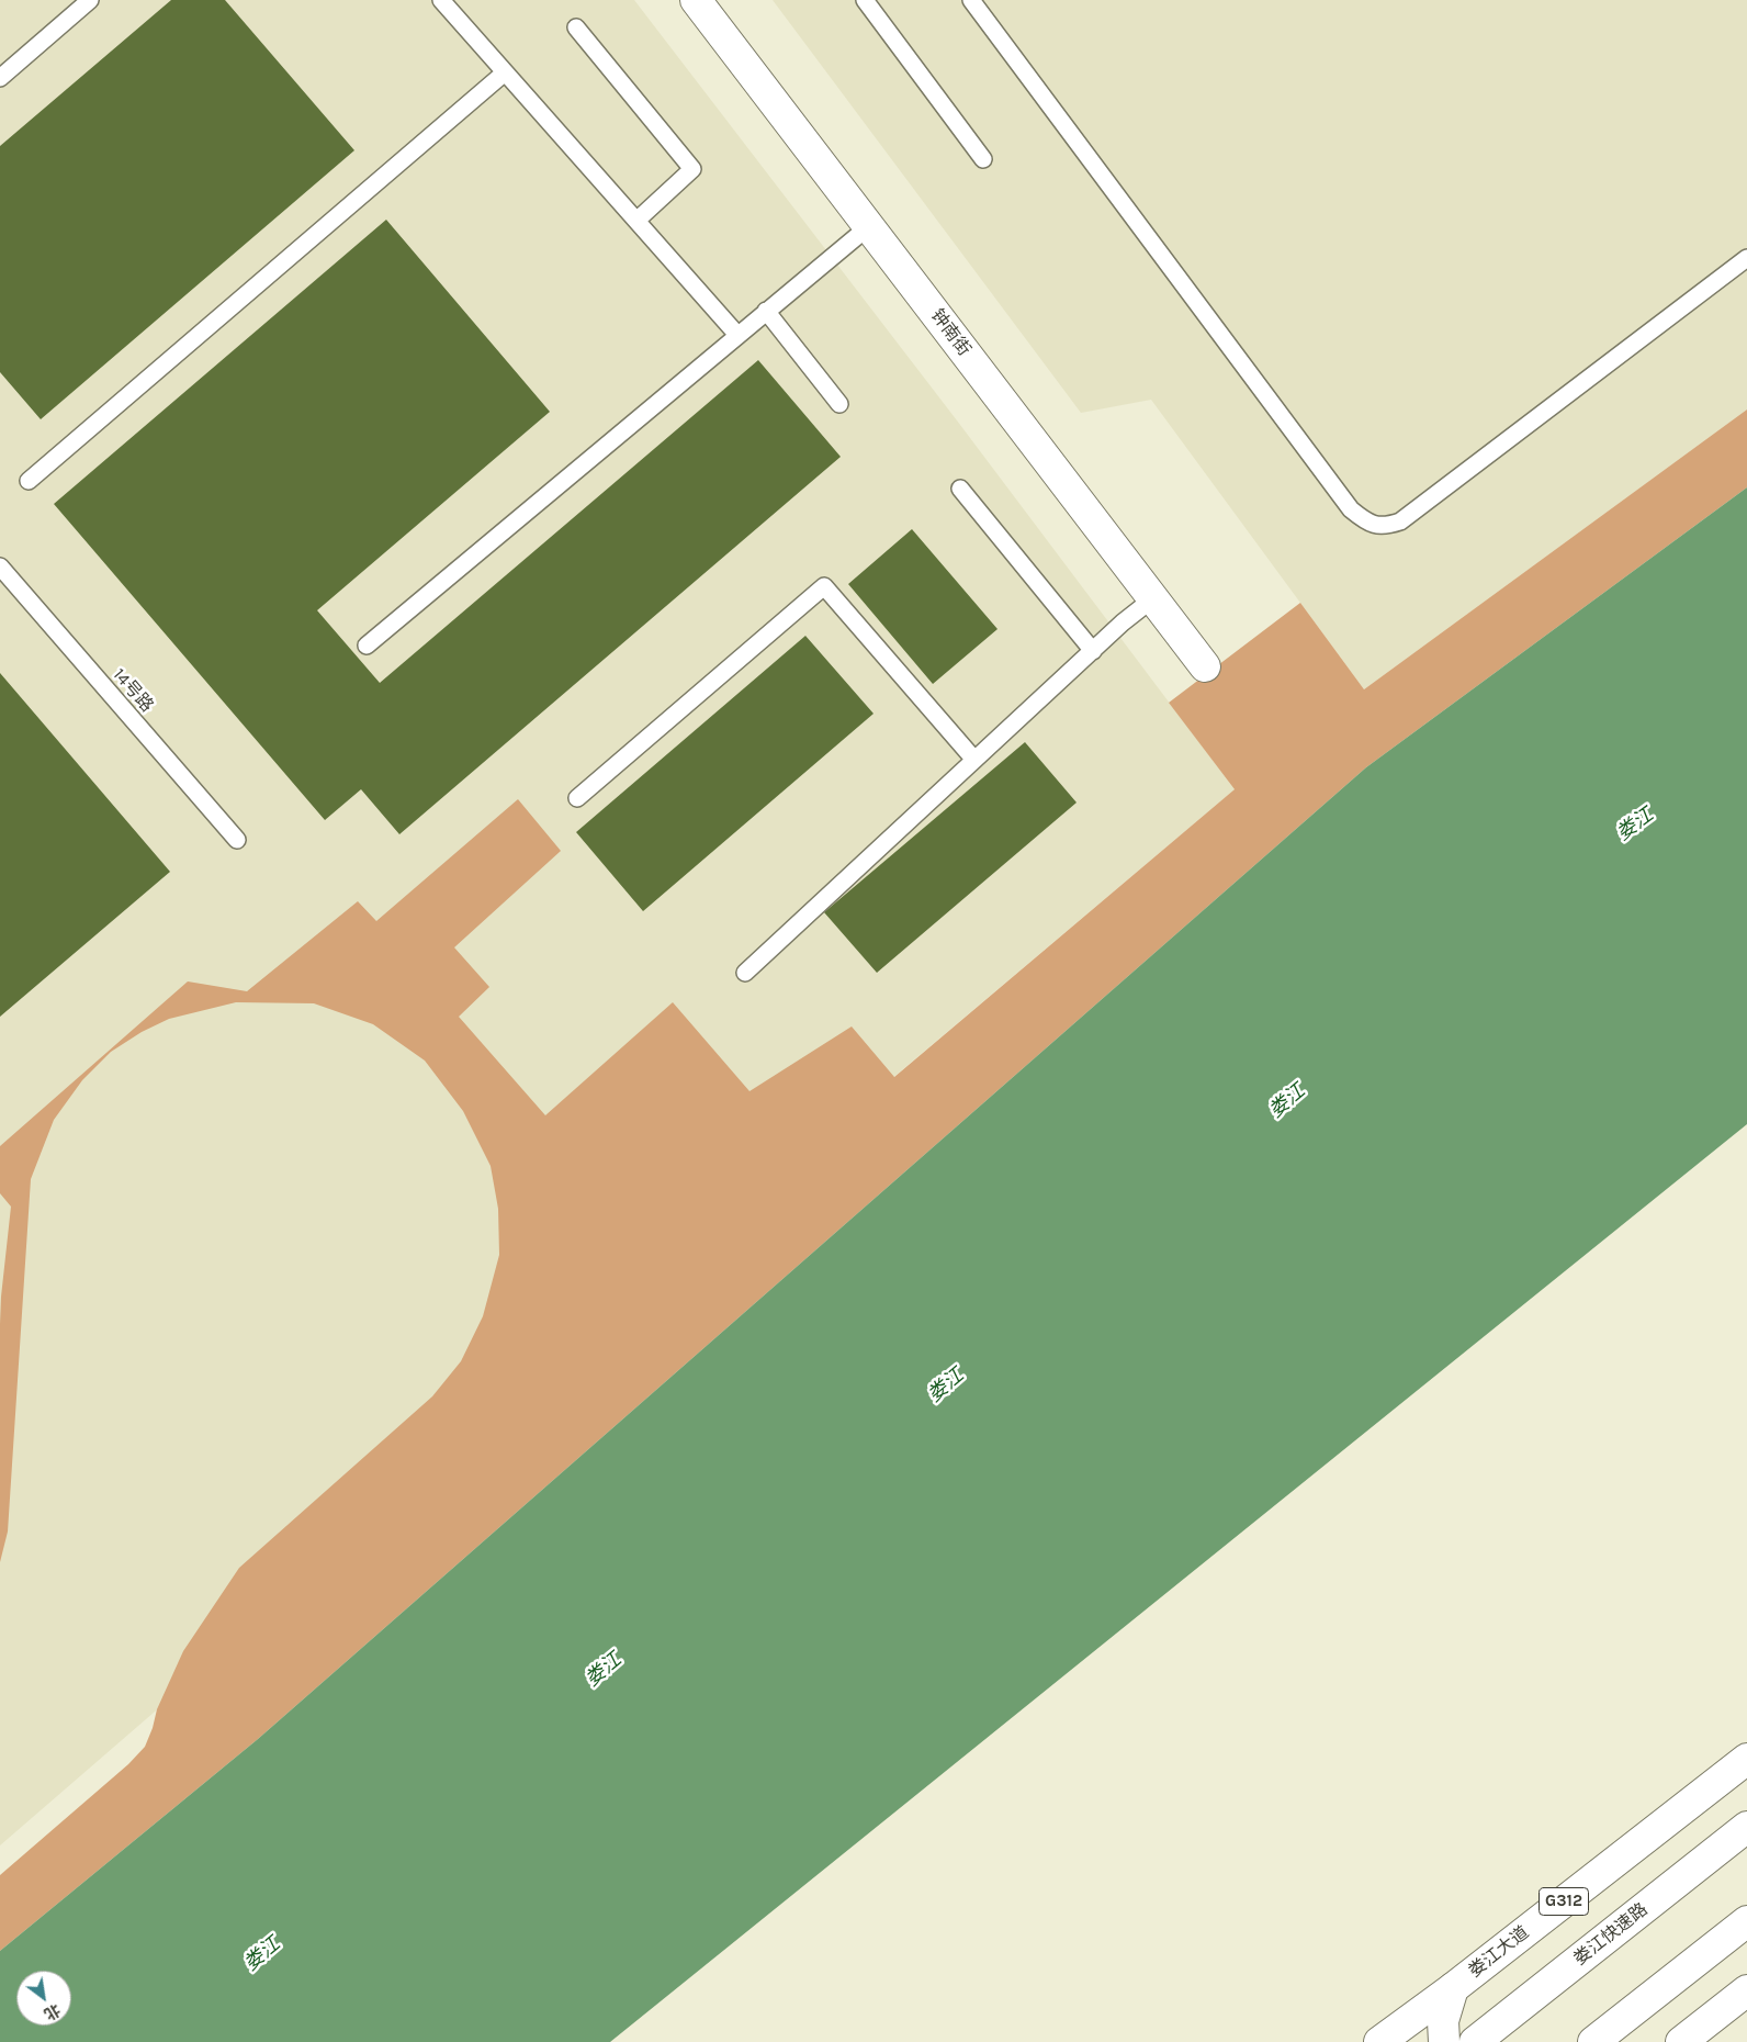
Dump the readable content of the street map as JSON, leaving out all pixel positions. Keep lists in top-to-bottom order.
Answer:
{
  "streets": {
    "main road": [
      "钟南街",
      "G312",
      "娄江快速路",
      "娄江大道"
    ],
    "lane": ["14号路"]
  },
  "water": ["娄江"],
  "north": "bottom right"
}
